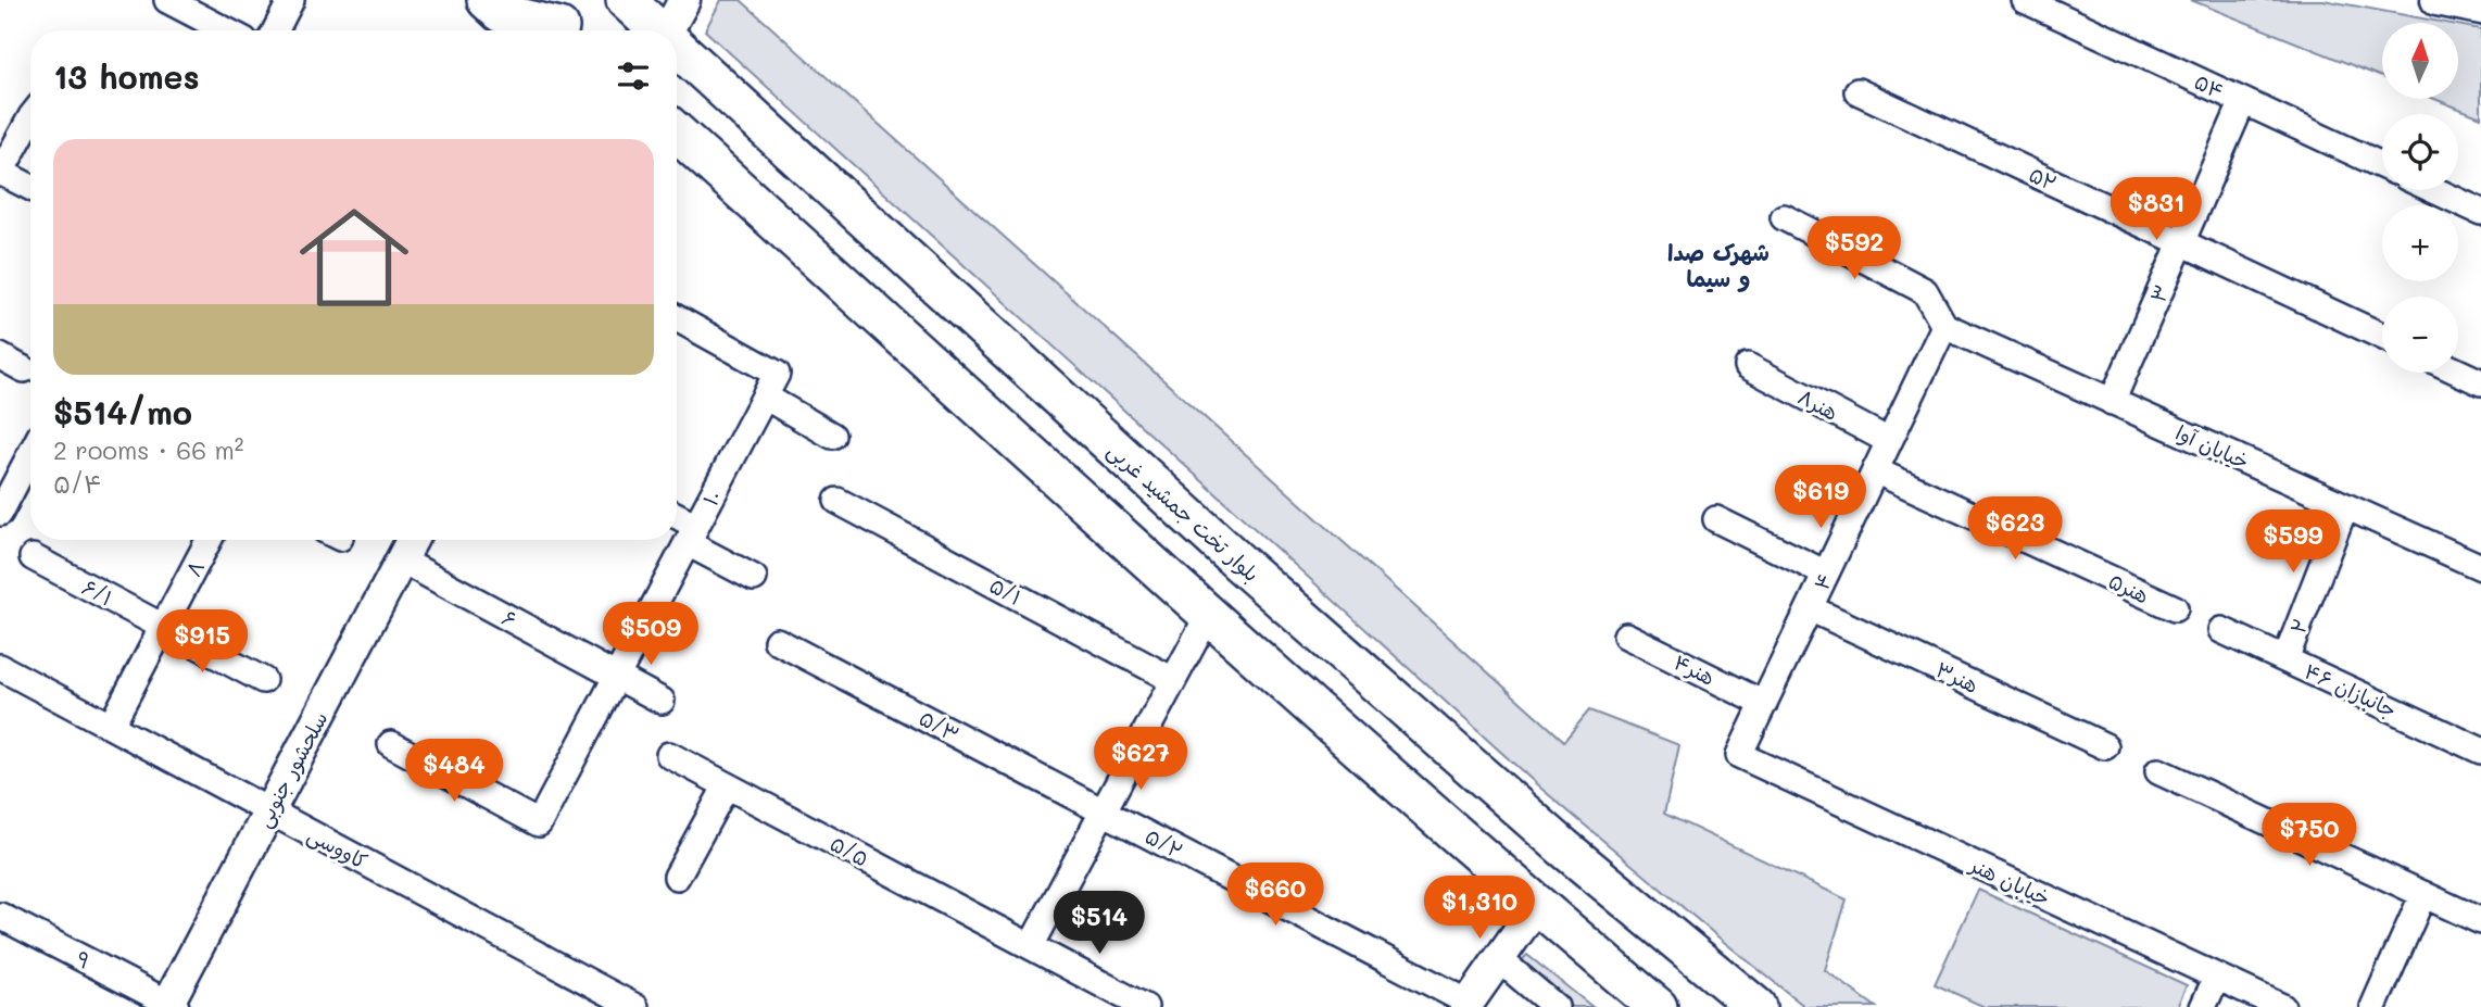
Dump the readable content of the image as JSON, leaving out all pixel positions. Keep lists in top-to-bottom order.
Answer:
{
  "streets": {
    "main road": ["بلوار تخت جمشید غربی"],
    "street": [
      "۵۴",
      "۵۲",
      "۳",
      "هنر۸",
      "خیابان آوا",
      "۱۰",
      "۸",
      "۴",
      "هنر۵",
      "۵/۱",
      "۶/۱",
      "۶",
      "۲",
      "هنر۴",
      "هنر۳",
      "۴۶ جانبازان",
      "۵/۳",
      "سلحشور جنوبی",
      "۵/۲",
      "کاووسی",
      "۵/۵",
      "خیابان هنر",
      "۹"
    ]
  },
  "crossings": [
    ["۵۴", "۳"],
    ["۵۲", "۳"],
    ["۳", "خیابان آوا"],
    ["هنر۸", "۴"],
    ["خیابان آوا", "۴"],
    ["خیابان آوا", "۲"],
    ["۱۰", "۶"],
    ["۸", "۶/۱"],
    ["۸", "کاووسی"],
    ["۴", "هنر۵"],
    ["۴", "هنر۴"],
    ["۴", "هنر۳"],
    ["۴", "خیابان هنر"],
    ["۶", "سلحشور جنوبی"],
    ["۲", "۴۶ جانبازان"],
    ["۵/۳", "۵/۲"],
    ["سلحشور جنوبی", "کاووسی"],
    ["سلحشور جنوبی", "۹"]
  ],
  "districts": ["شهرک صدا و سیما"],
  "north": "top",
  "page": {
    "map_buttons": ["+", "−"],
    "heading": "13 homes",
    "list": [
      {
        "name": "$514/mo",
        "note": "2 rooms · 66 m² · ۵/۴"
      }
    ],
    "price": [
      "$831",
      "$592",
      "$619",
      "$623",
      "$599",
      "$509",
      "$915",
      "$627",
      "$484",
      "$750",
      "$660",
      "$1,310",
      "$514"
    ]
  }
}
